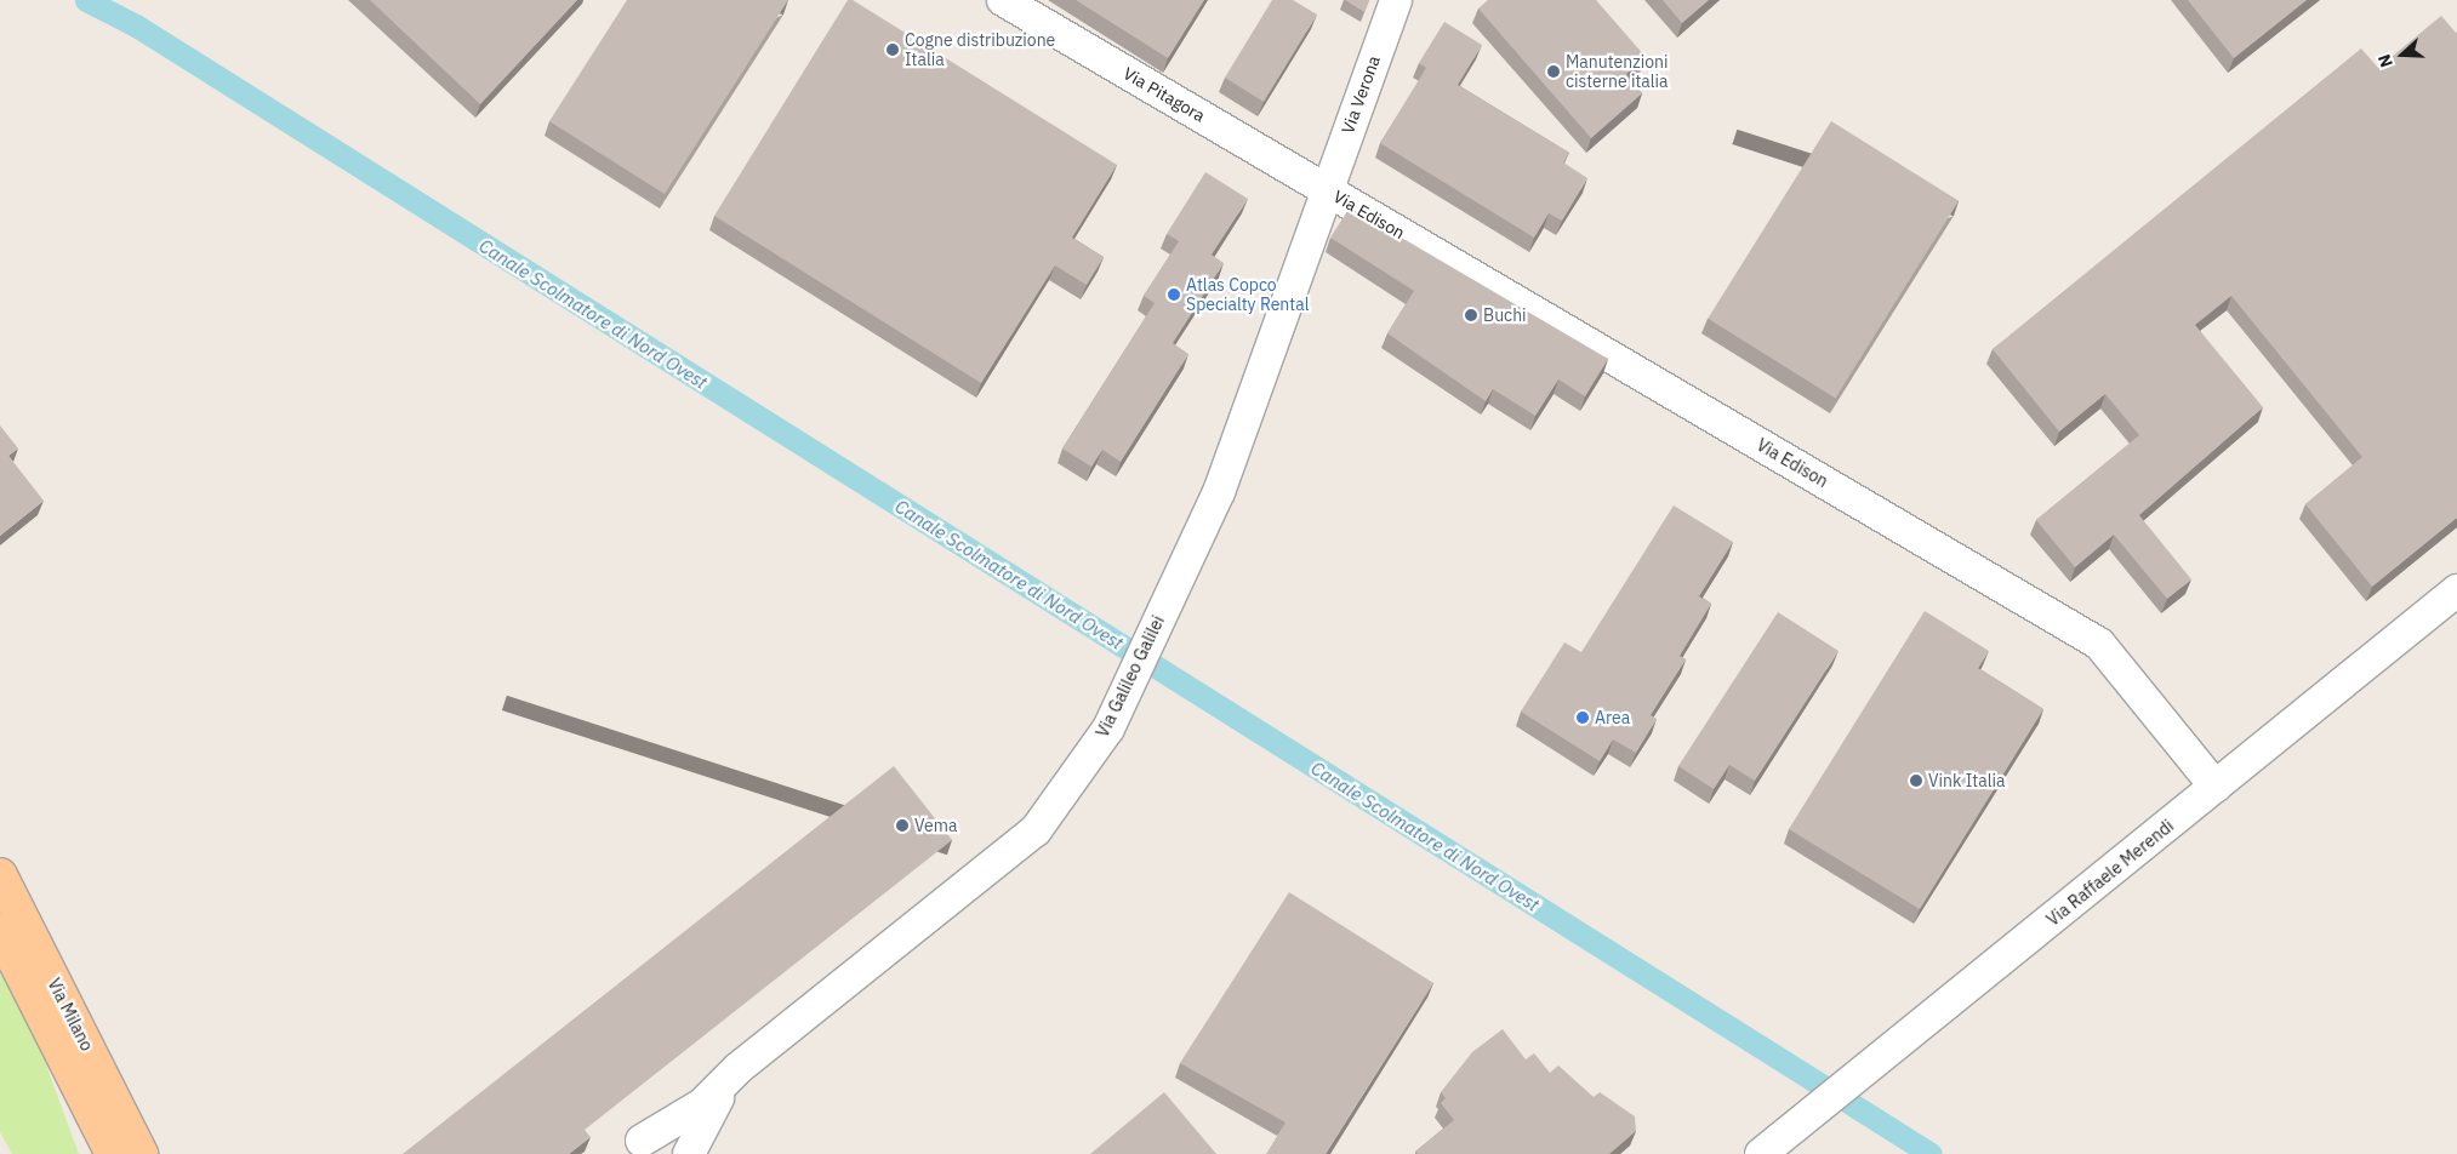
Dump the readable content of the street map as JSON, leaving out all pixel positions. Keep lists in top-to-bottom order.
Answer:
{
  "streets": {
    "main road": ["Via Milano"],
    "street": [
      "Via Pitagora",
      "Via Verona",
      "Via Edison",
      "Via Galileo Galilei",
      "Via Raffaele Merendi"
    ]
  },
  "crossings": [
    ["Via Pitagora", "Via Verona"],
    ["Via Pitagora", "Via Edison"],
    ["Via Pitagora", "Via Galileo Galilei"],
    ["Via Verona", "Via Edison"],
    ["Via Verona", "Via Galileo Galilei"],
    ["Via Edison", "Via Galileo Galilei"],
    ["Via Edison", "Via Raffaele Merendi"]
  ],
  "water": ["Canale Scolmatore di Nord Ovest"],
  "places": [
    "Cogne distribuzione Italia",
    "Manutenzioni cisterne italia",
    "Atlas Copco Specialty Rental",
    "Buchi",
    "Area",
    "Vink Italia",
    "Vema"
  ],
  "north": "left"
}
